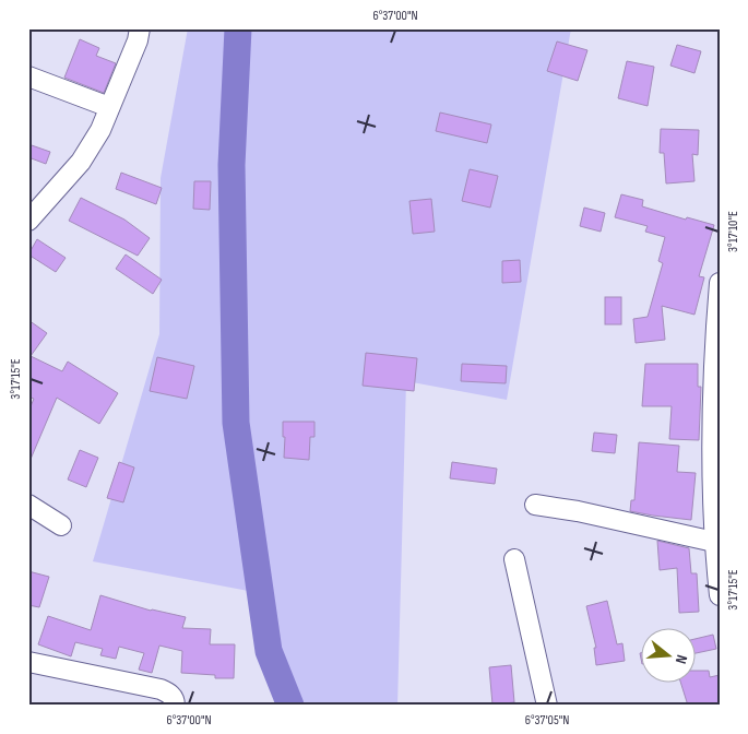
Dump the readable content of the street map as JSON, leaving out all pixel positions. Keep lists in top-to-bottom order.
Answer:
{
  "north": "right",
  "coordinates": [
    "6°37'00\"N",
    "3°17'10\"E",
    "3°17'15\"E",
    "6°37'05\"N"
  ]
}
